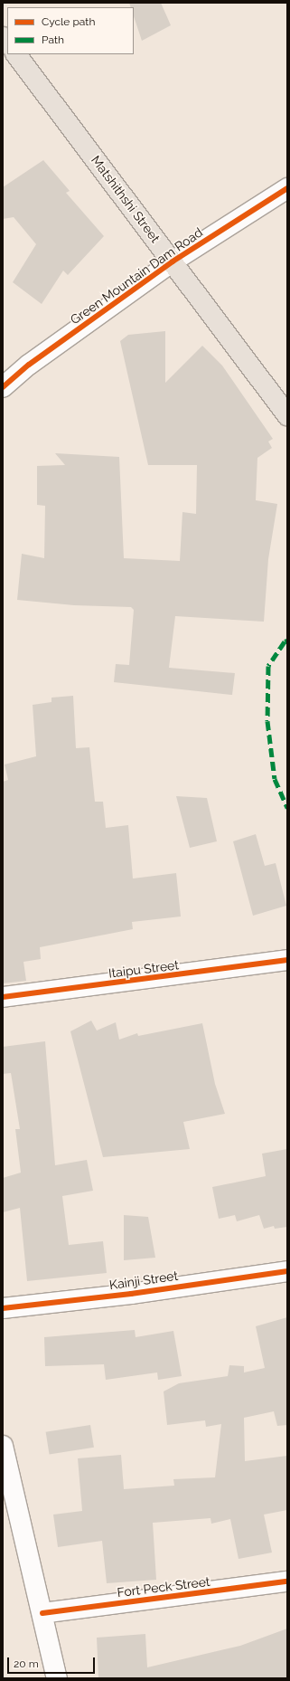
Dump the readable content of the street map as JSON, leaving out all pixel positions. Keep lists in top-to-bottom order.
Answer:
{
  "streets": {
    "main road": ["Matshithshi Street"],
    "street": [
      "Green Mountain Dam Road",
      "Itaipu Street",
      "Kainji Street",
      "Fort Peck Street"
    ]
  },
  "crossings": [
    ["Matshithshi Street", "Green Mountain Dam Road"]
  ],
  "legend": ["Cycle path", "Path"],
  "scale_bar": "20 m"
}
